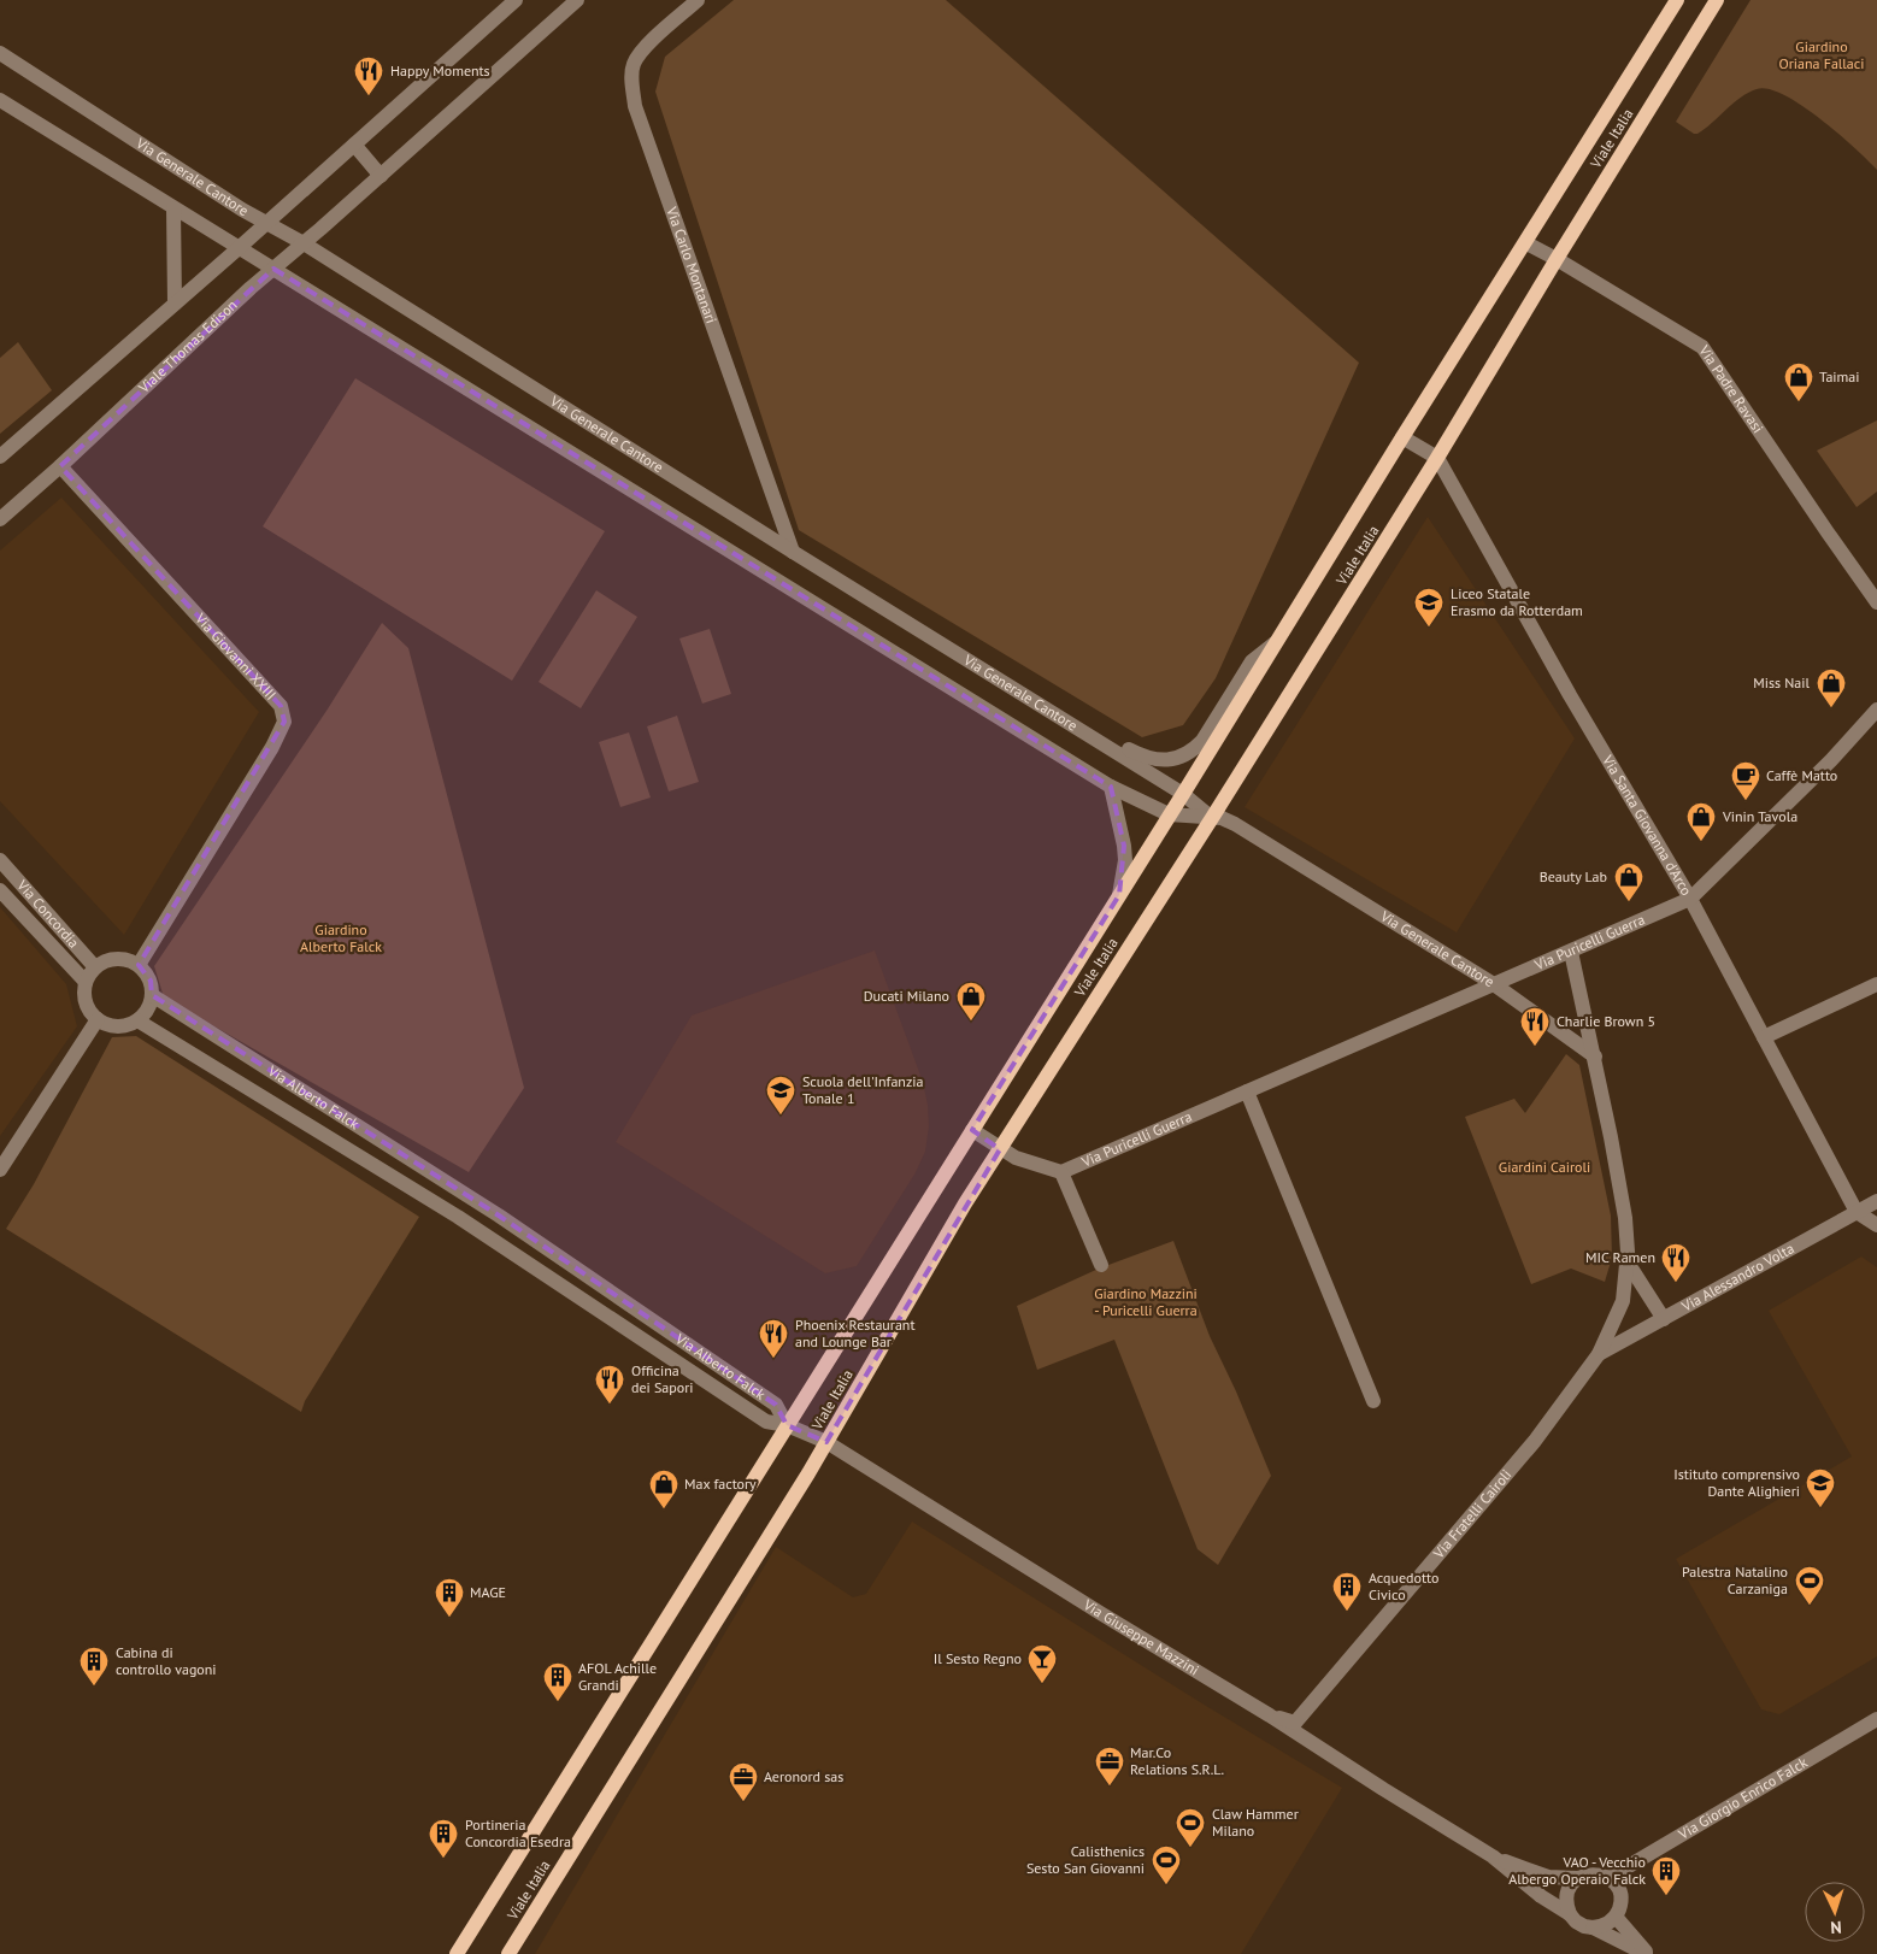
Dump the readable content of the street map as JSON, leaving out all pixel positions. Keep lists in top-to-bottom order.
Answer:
{
  "streets": {
    "main road": ["Viale Italia"],
    "street": [
      "Via Generale Cantore",
      "Via Carlo Montanari",
      "Viale Thomas Edison",
      "Via Padre Ravasi",
      "Via Giovanni XXIII",
      "Via Santa Giovanna d'Arco",
      "Via Concordia",
      "Via Puricelli Guerra",
      "Via Alberto Falck",
      "Via Alessandro Volta",
      "Via Fratelli Cairoli",
      "Via Giuseppe Mazzini",
      "Via Giorgio Enrico Falck"
    ]
  },
  "crossings": [
    ["Viale Italia", "Via Generale Cantore"],
    ["Viale Italia", "Via Padre Ravasi"],
    ["Viale Italia", "Via Santa Giovanna d'Arco"],
    ["Viale Italia", "Via Alberto Falck"],
    ["Viale Italia", "Via Giuseppe Mazzini"],
    ["Via Generale Cantore", "Via Carlo Montanari"],
    ["Via Generale Cantore", "Viale Thomas Edison"],
    ["Via Generale Cantore", "Via Puricelli Guerra"],
    ["Via Generale Cantore", "Via Fratelli Cairoli"],
    ["Viale Thomas Edison", "Via Giovanni XXIII"],
    ["Via Giovanni XXIII", "Via Concordia"],
    ["Via Giovanni XXIII", "Via Alberto Falck"],
    ["Via Santa Giovanna d'Arco", "Via Puricelli Guerra"],
    ["Via Santa Giovanna d'Arco", "Via Alessandro Volta"],
    ["Via Concordia", "Via Alberto Falck"],
    ["Via Puricelli Guerra", "Via Fratelli Cairoli"],
    ["Via Alberto Falck", "Via Giuseppe Mazzini"],
    ["Via Alessandro Volta", "Via Fratelli Cairoli"],
    ["Via Fratelli Cairoli", "Via Giuseppe Mazzini"],
    ["Via Giuseppe Mazzini", "Via Giorgio Enrico Falck"]
  ],
  "parks": [
    "Giardino Oriana Fallaci",
    "Giardino Alberto Falck",
    "Giardini Cairoli",
    "Giardino Mazzini - Puricelli Guerra"
  ],
  "places": {
    "restaurant": [
      "Happy Moments",
      "Charlie Brown 5",
      "MIC Ramen",
      "Phoenix Restaurant and Lounge Bar",
      "Officina dei Sapori"
    ],
    "shop": [
      "Taimai",
      "Miss Nail",
      "Vinin Tavola",
      "Beauty Lab",
      "Ducati Milano",
      "Max factory"
    ],
    "school or university": ["Liceo Statale Erasmo da Rotterdam", "Scuola dell'Infanzia Tonale 1", "Istituto comprensivo Dante Alighieri"],
    "cafe": ["Caffè Matto"],
    "sports": ["Palestra Natalino Carzaniga", "Claw Hammer Milano", "Calisthenics Sesto San Giovanni"],
    "building": [
      "Acquedotto Civico",
      "MAGE",
      "Cabina di controllo vagoni",
      "AFOL Achille Grandi",
      "Portineria Concordia Esedra",
      "VAO - Vecchio Albergo Operaio Falck"
    ],
    "bar": ["Il Sesto Regno"],
    "office": ["Mar.Co Relations S.R.L.", "Aeronord sas"]
  },
  "north": "bottom"
}
